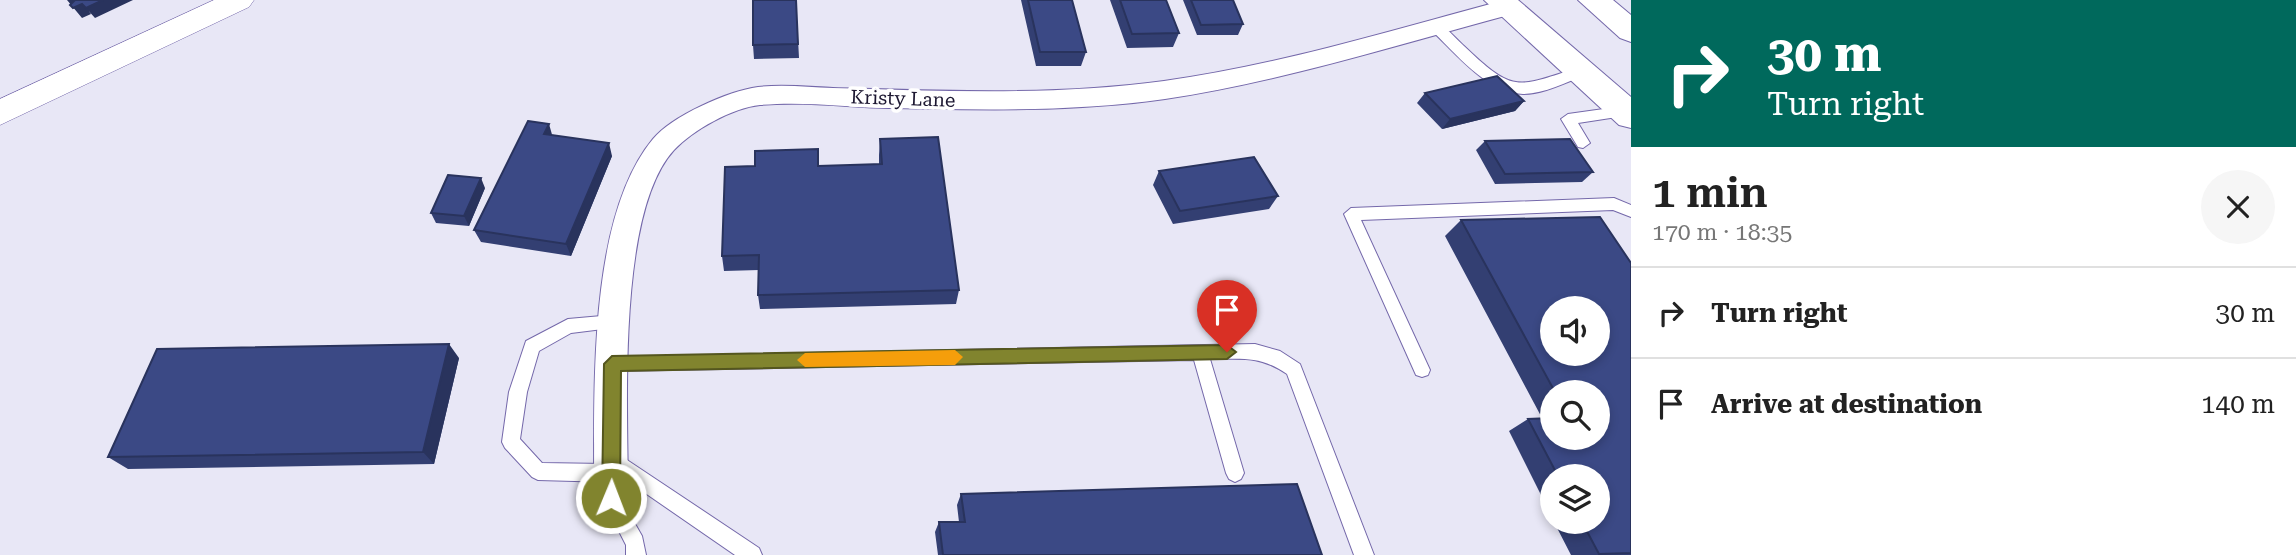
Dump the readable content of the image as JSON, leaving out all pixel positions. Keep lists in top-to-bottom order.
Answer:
{
  "streets": {
    "street": ["Kristy Lane"]
  },
  "page": {
    "turn": ["30 m", "Turn right"],
    "heading": ["1 min", "170 m · 18:35"],
    "list": [
      {
        "name": "Turn right",
        "value": "30 m"
      },
      {
        "name": "Arrive at destination",
        "value": "140 m"
      }
    ]
  }
}
